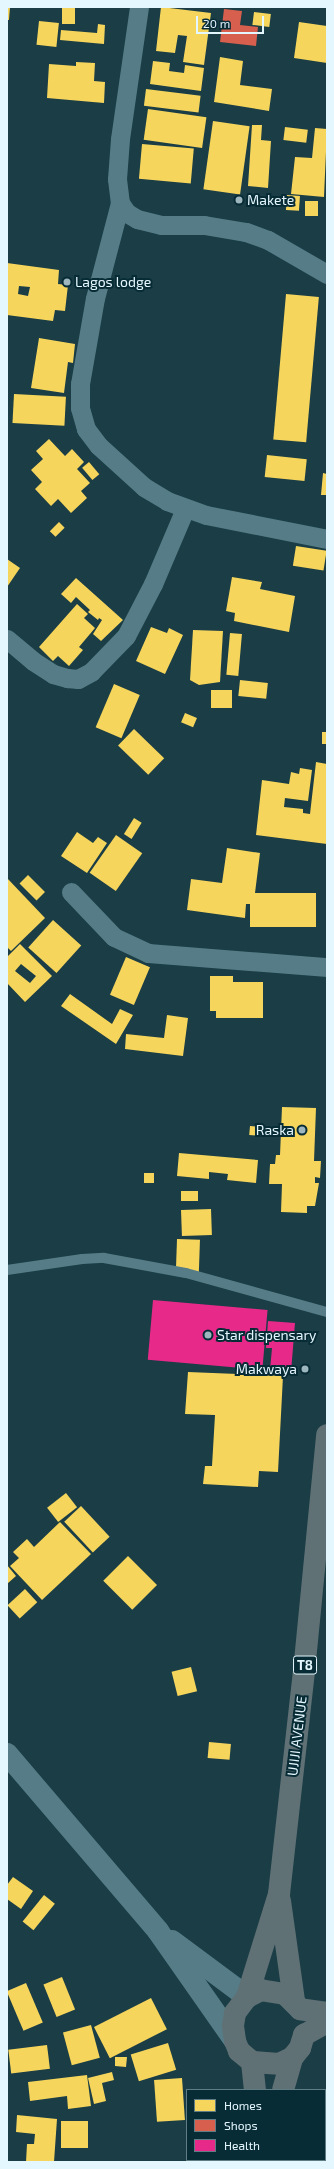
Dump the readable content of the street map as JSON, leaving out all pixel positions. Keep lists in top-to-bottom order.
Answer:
{
  "streets": {
    "highway": ["T8", "UJIJI AVENUE"]
  },
  "crossings": [
    ["T8", "UJIJI AVENUE"]
  ],
  "places": [
    "Makete",
    "Lagos lodge",
    "Raska",
    "Star dispensary",
    "Makwaya"
  ],
  "legend": ["Homes", "Shops", "Health"],
  "scale_bar": "20 m"
}
